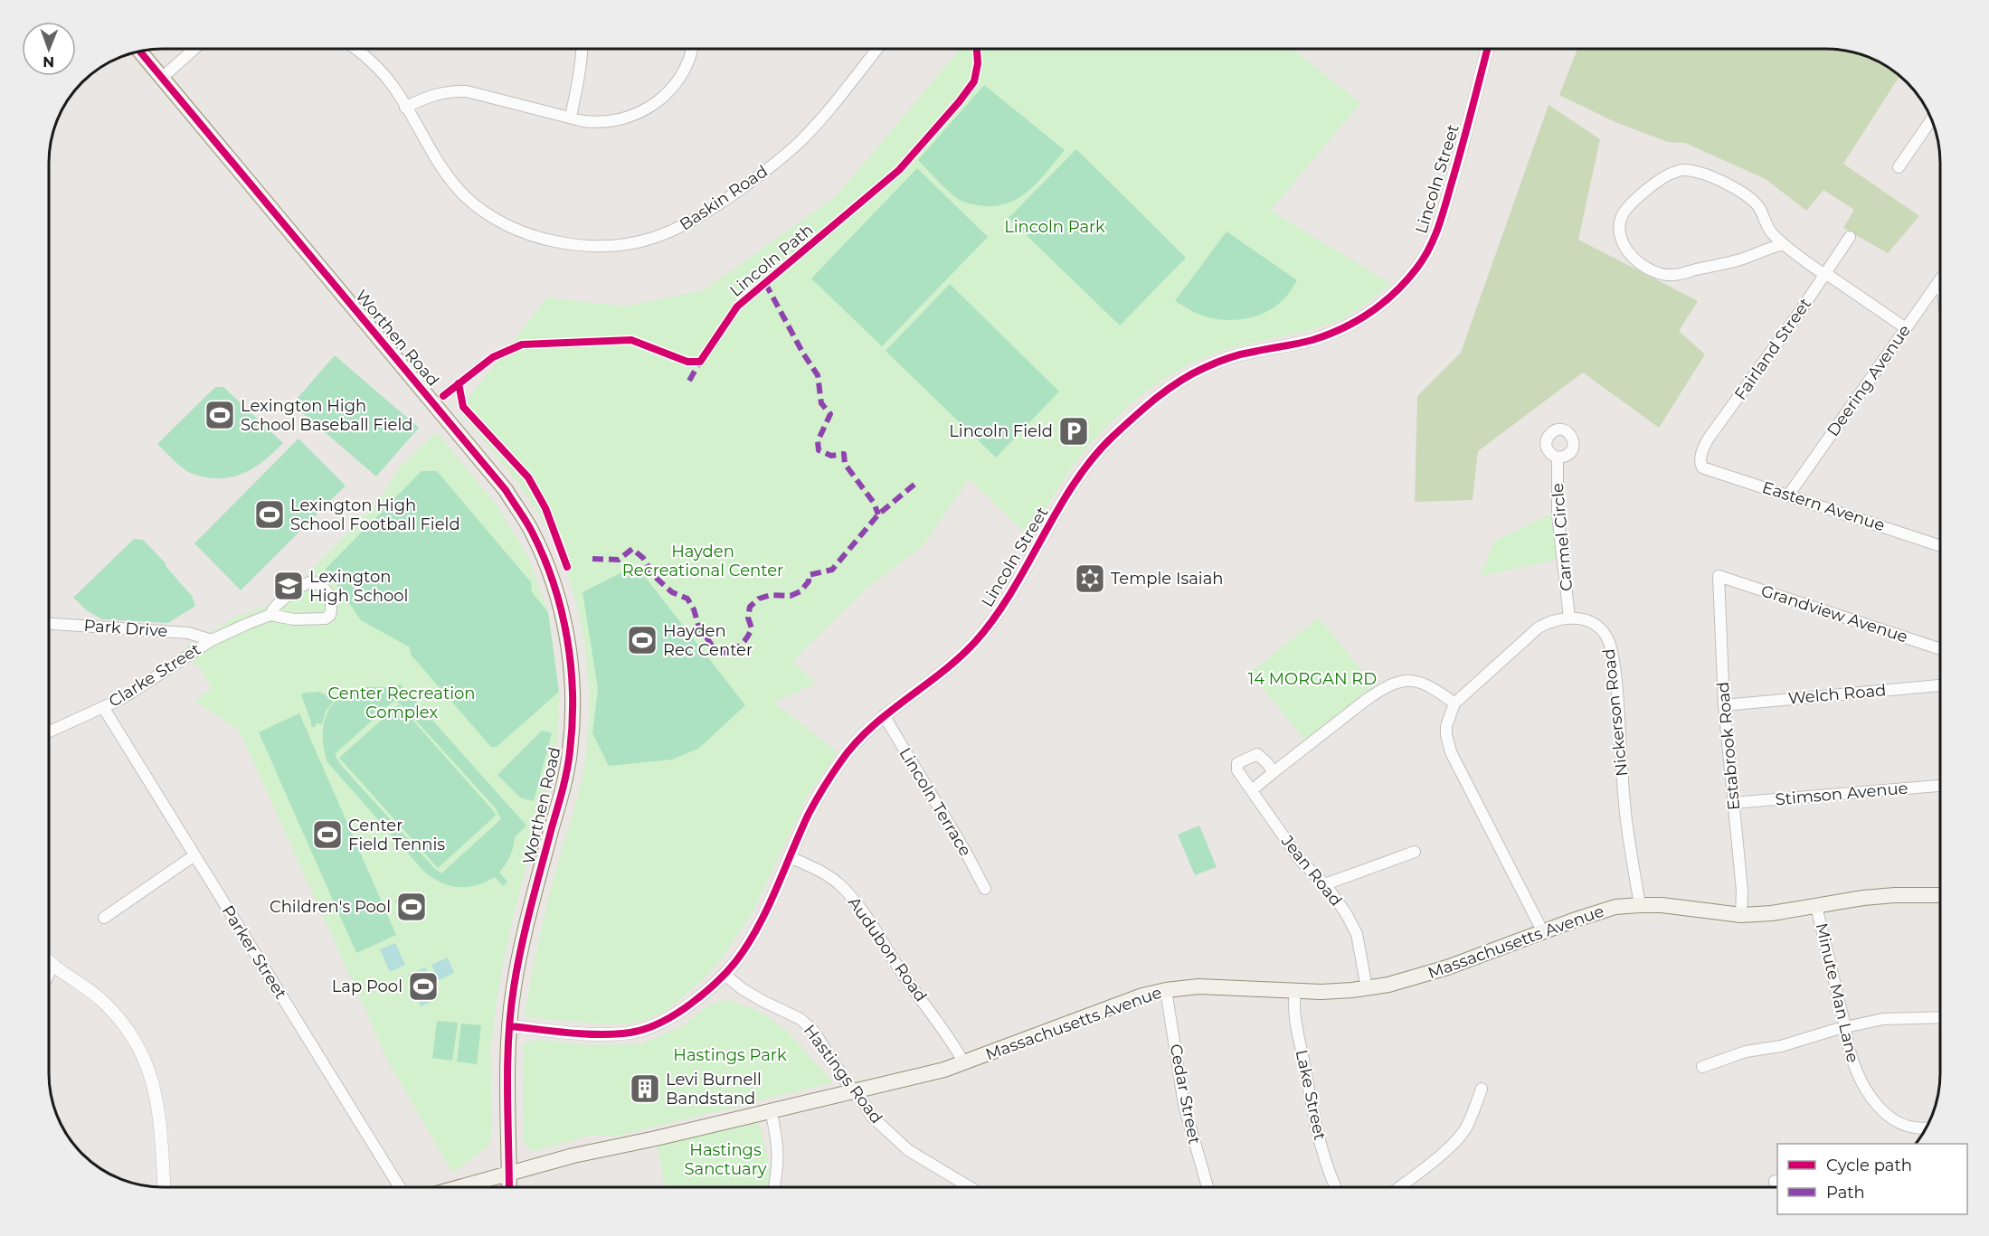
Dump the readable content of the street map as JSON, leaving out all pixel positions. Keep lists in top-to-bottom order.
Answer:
{
  "streets": {
    "main road": ["Worthen Road", "Massachusetts Avenue"],
    "street": [
      "Lincoln Street",
      "Baskin Road",
      "Fairland Street",
      "Deering Avenue",
      "Eastern Avenue",
      "Carmel Circle",
      "Grandview Avenue",
      "Park Drive",
      "Clarke Street",
      "Welch Road",
      "Nickerson Road",
      "Estabrook Road",
      "Stimson Avenue",
      "Lincoln Terrace",
      "Jean Road",
      "Audubon Road",
      "Parker Street",
      "Minute Man Lane",
      "Hastings Road",
      "Cedar Street",
      "Lake Street"
    ],
    "cycle path": ["Lincoln Path"]
  },
  "crossings": [
    ["Lincoln Street", "Worthen Road"],
    ["Lincoln Street", "Lincoln Terrace"],
    ["Lincoln Street", "Audubon Road"],
    ["Lincoln Street", "Hastings Road"],
    ["Worthen Road", "Massachusetts Avenue"],
    ["Fairland Street", "Eastern Avenue"],
    ["Deering Avenue", "Eastern Avenue"],
    ["Carmel Circle", "Nickerson Road"],
    ["Grandview Avenue", "Estabrook Road"],
    ["Park Drive", "Clarke Street"],
    ["Clarke Street", "Parker Street"],
    ["Welch Road", "Estabrook Road"],
    ["Nickerson Road", "Massachusetts Avenue"],
    ["Estabrook Road", "Stimson Avenue"],
    ["Estabrook Road", "Massachusetts Avenue"],
    ["Jean Road", "Massachusetts Avenue"],
    ["Massachusetts Avenue", "Audubon Road"],
    ["Massachusetts Avenue", "Minute Man Lane"],
    ["Massachusetts Avenue", "Hastings Road"],
    ["Massachusetts Avenue", "Cedar Street"],
    ["Massachusetts Avenue", "Lake Street"]
  ],
  "parks": [
    "Lincoln Park",
    "Hayden Recreational Center",
    "14 MORGAN RD",
    "Center Recreation Complex",
    "Hastings Park",
    "Hastings Sanctuary"
  ],
  "places": {
    "sports": [
      "Lexington High School Baseball Field",
      "Lexington High School Football Field",
      "Hayden Rec Center",
      "Center Field Tennis",
      "Children's Pool",
      "Lap Pool"
    ],
    "parking": ["Lincoln Field"],
    "synagogue": ["Temple Isaiah"],
    "school or university": ["Lexington High School"],
    "building": ["Levi Burnell Bandstand"]
  },
  "legend": ["Cycle path", "Path"],
  "north": "bottom"
}
